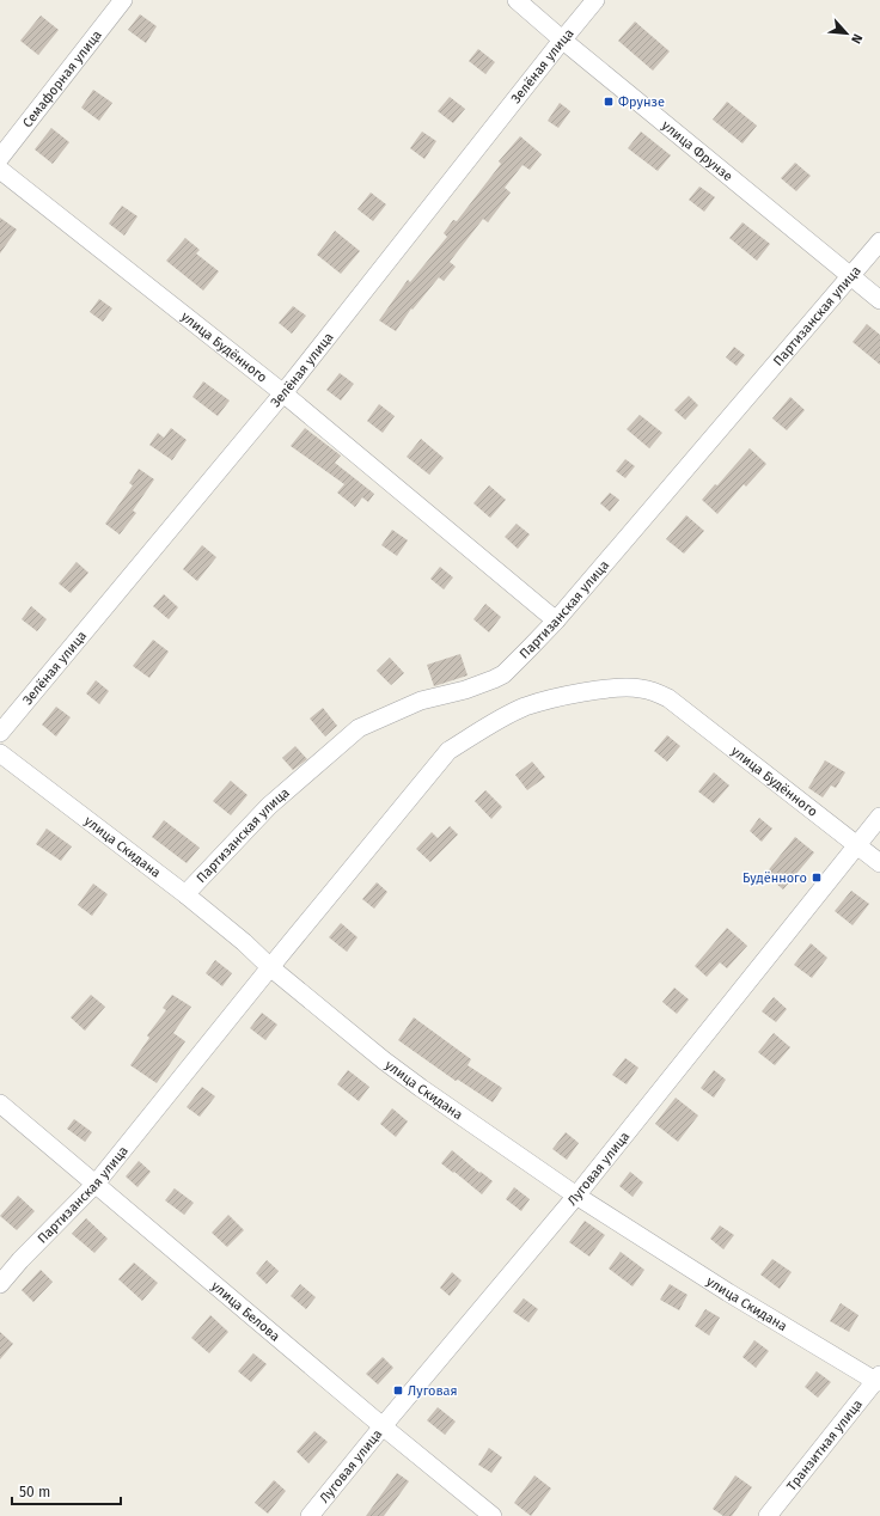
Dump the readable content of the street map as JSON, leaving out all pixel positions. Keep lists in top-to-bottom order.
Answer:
{
  "streets": {
    "street": [
      "Зелёная улица",
      "Семафорная улица",
      "улица Фрунзе",
      "Партизанская улица",
      "улица Будённого",
      "улица Скидана",
      "Луговая улица",
      "улица Белова",
      "Транзитная улица"
    ]
  },
  "crossings": [
    ["Зелёная улица", "улица Фрунзе"],
    ["Зелёная улица", "улица Будённого"],
    ["улица Фрунзе", "Партизанская улица"],
    ["Партизанская улица", "улица Будённого"],
    ["Партизанская улица", "улица Скидана"],
    ["Партизанская улица", "улица Белова"],
    ["улица Будённого", "Луговая улица"],
    ["улица Скидана", "Луговая улица"],
    ["улица Скидана", "Транзитная улица"],
    ["Луговая улица", "улица Белова"]
  ],
  "places": {
    "transit": ["Фрунзе", "Будённого", "Луговая"]
  },
  "scale_bar": "50 m",
  "north": "bottom right"
}
